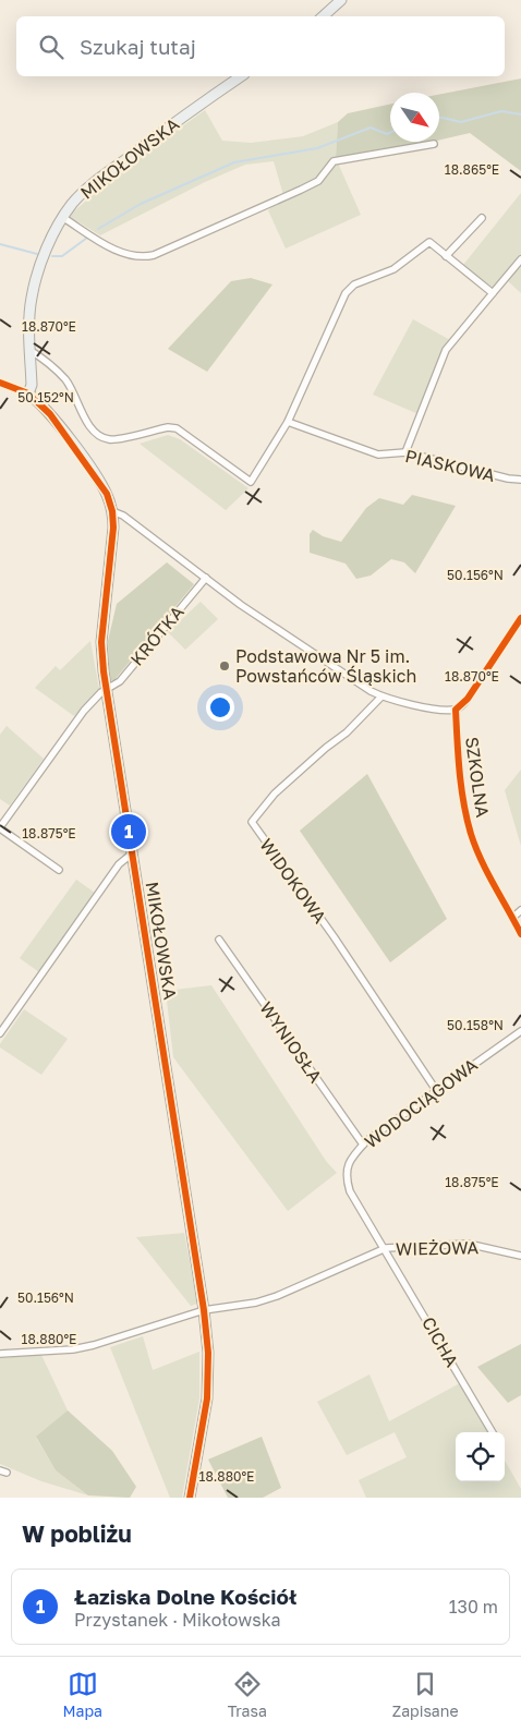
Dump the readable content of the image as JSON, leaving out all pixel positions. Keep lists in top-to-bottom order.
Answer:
{
  "streets": {
    "street": [
      "MIKOŁOWSKA",
      "PIASKOWA",
      "KRÓTKA",
      "SZKOLNA",
      "WIDOKOWA",
      "WYNIOSŁA",
      "WODOCIĄGOWA",
      "WIEŻOWA",
      "CICHA"
    ]
  },
  "crossings": [
    ["MIKOŁOWSKA", "KRÓTKA"],
    ["WIDOKOWA", "WODOCIĄGOWA"],
    ["WYNIOSŁA", "WODOCIĄGOWA"],
    ["WODOCIĄGOWA", "WIEŻOWA"],
    ["WODOCIĄGOWA", "CICHA"],
    ["WIEŻOWA", "CICHA"]
  ],
  "places": ["Podstawowa Nr 5 im. Powstańców Śląskich"],
  "north": "bottom right",
  "page": {
    "search": "Szukaj tutaj",
    "pins": "1",
    "heading": "W pobliżu",
    "list": [
      {
        "mark": "1",
        "name": "Łaziska Dolne Kościół",
        "note": "Przystanek · Mikołowska",
        "value": "130 m"
      }
    ],
    "nav": ["Mapa", "Trasa", "Zapisane"]
  },
  "coordinates": [
    "18.865°E",
    "18.870°E",
    "50.152°N",
    "50.156°N",
    "18.875°E",
    "50.158°N",
    "18.880°E"
  ]
}
